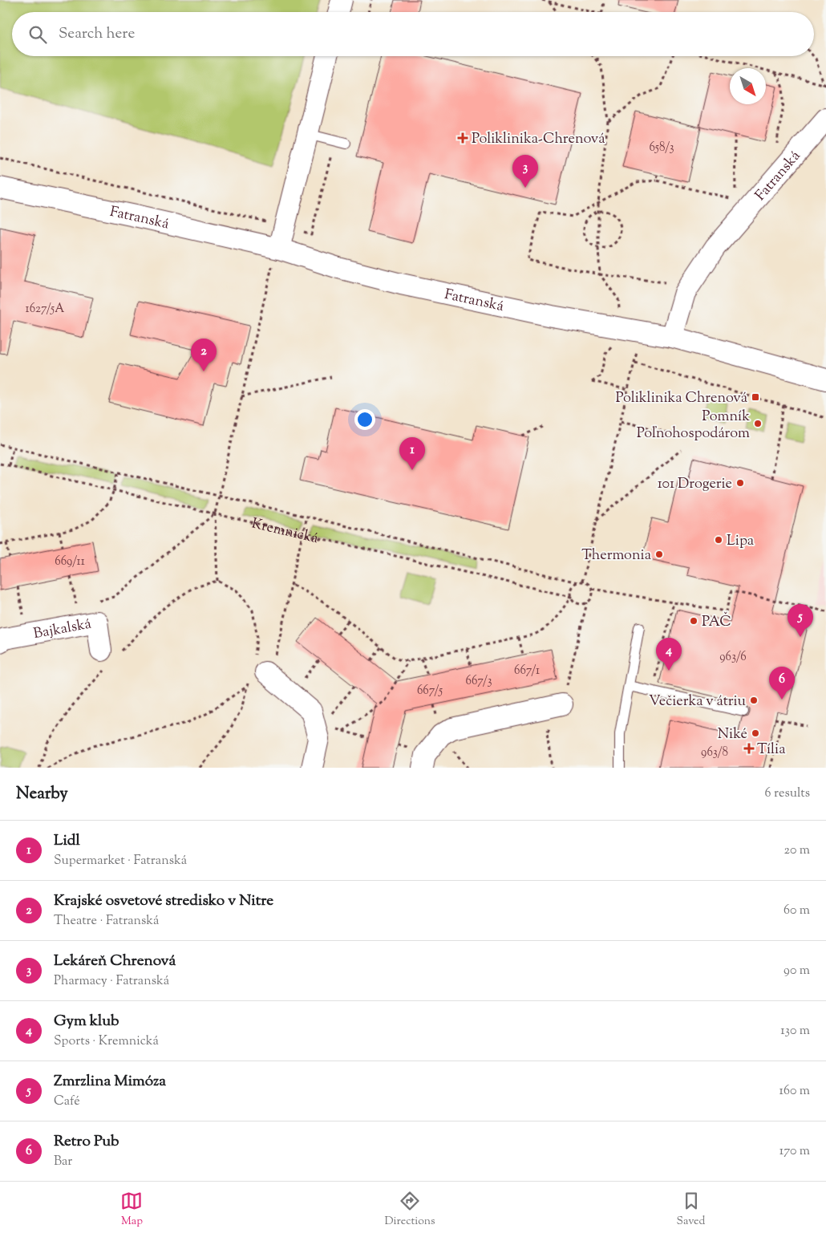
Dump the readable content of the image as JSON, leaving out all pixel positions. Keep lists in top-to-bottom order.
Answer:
{
  "streets": {
    "street": ["Fatranská", "Bajkalská"],
    "path": ["Kremnická"]
  },
  "places": {
    "health": ["Poliklinika-Chrenová", "Tília"],
    "transit": ["Poliklinika Chrenová"],
    "other": [
      "Pomník Poľnohospodárom",
      "101 Drogerie",
      "Lipa",
      "Thermonia",
      "PAČ",
      "Večierka v átriu",
      "Niké"
    ]
  },
  "house_numbers": [
    "658/3",
    "1627/5A",
    "669/11",
    "963/6",
    "667/1",
    "667/3",
    "667/5",
    "963/8"
  ],
  "north": "bottom right",
  "page": {
    "search": "Search here",
    "pins": [
      "3",
      "2",
      "1",
      "5",
      "4",
      "6"
    ],
    "heading": ["Nearby", "6 results"],
    "list": [
      {
        "mark": "1",
        "name": "Lidl",
        "note": "Supermarket · Fatranská",
        "value": "20 m"
      },
      {
        "mark": "2",
        "name": "Krajské osvetové stredisko v Nitre",
        "note": "Theatre · Fatranská",
        "value": "60 m"
      },
      {
        "mark": "3",
        "name": "Lekáreň Chrenová",
        "note": "Pharmacy · Fatranská",
        "value": "90 m"
      },
      {
        "mark": "4",
        "name": "Gym klub",
        "note": "Sports · Kremnická",
        "value": "130 m"
      },
      {
        "mark": "5",
        "name": "Zmrzlina Mimóza",
        "note": "Café",
        "value": "160 m"
      },
      {
        "mark": "6",
        "name": "Retro Pub",
        "note": "Bar",
        "value": "170 m"
      }
    ],
    "nav": ["Map", "Directions", "Saved"]
  }
}
